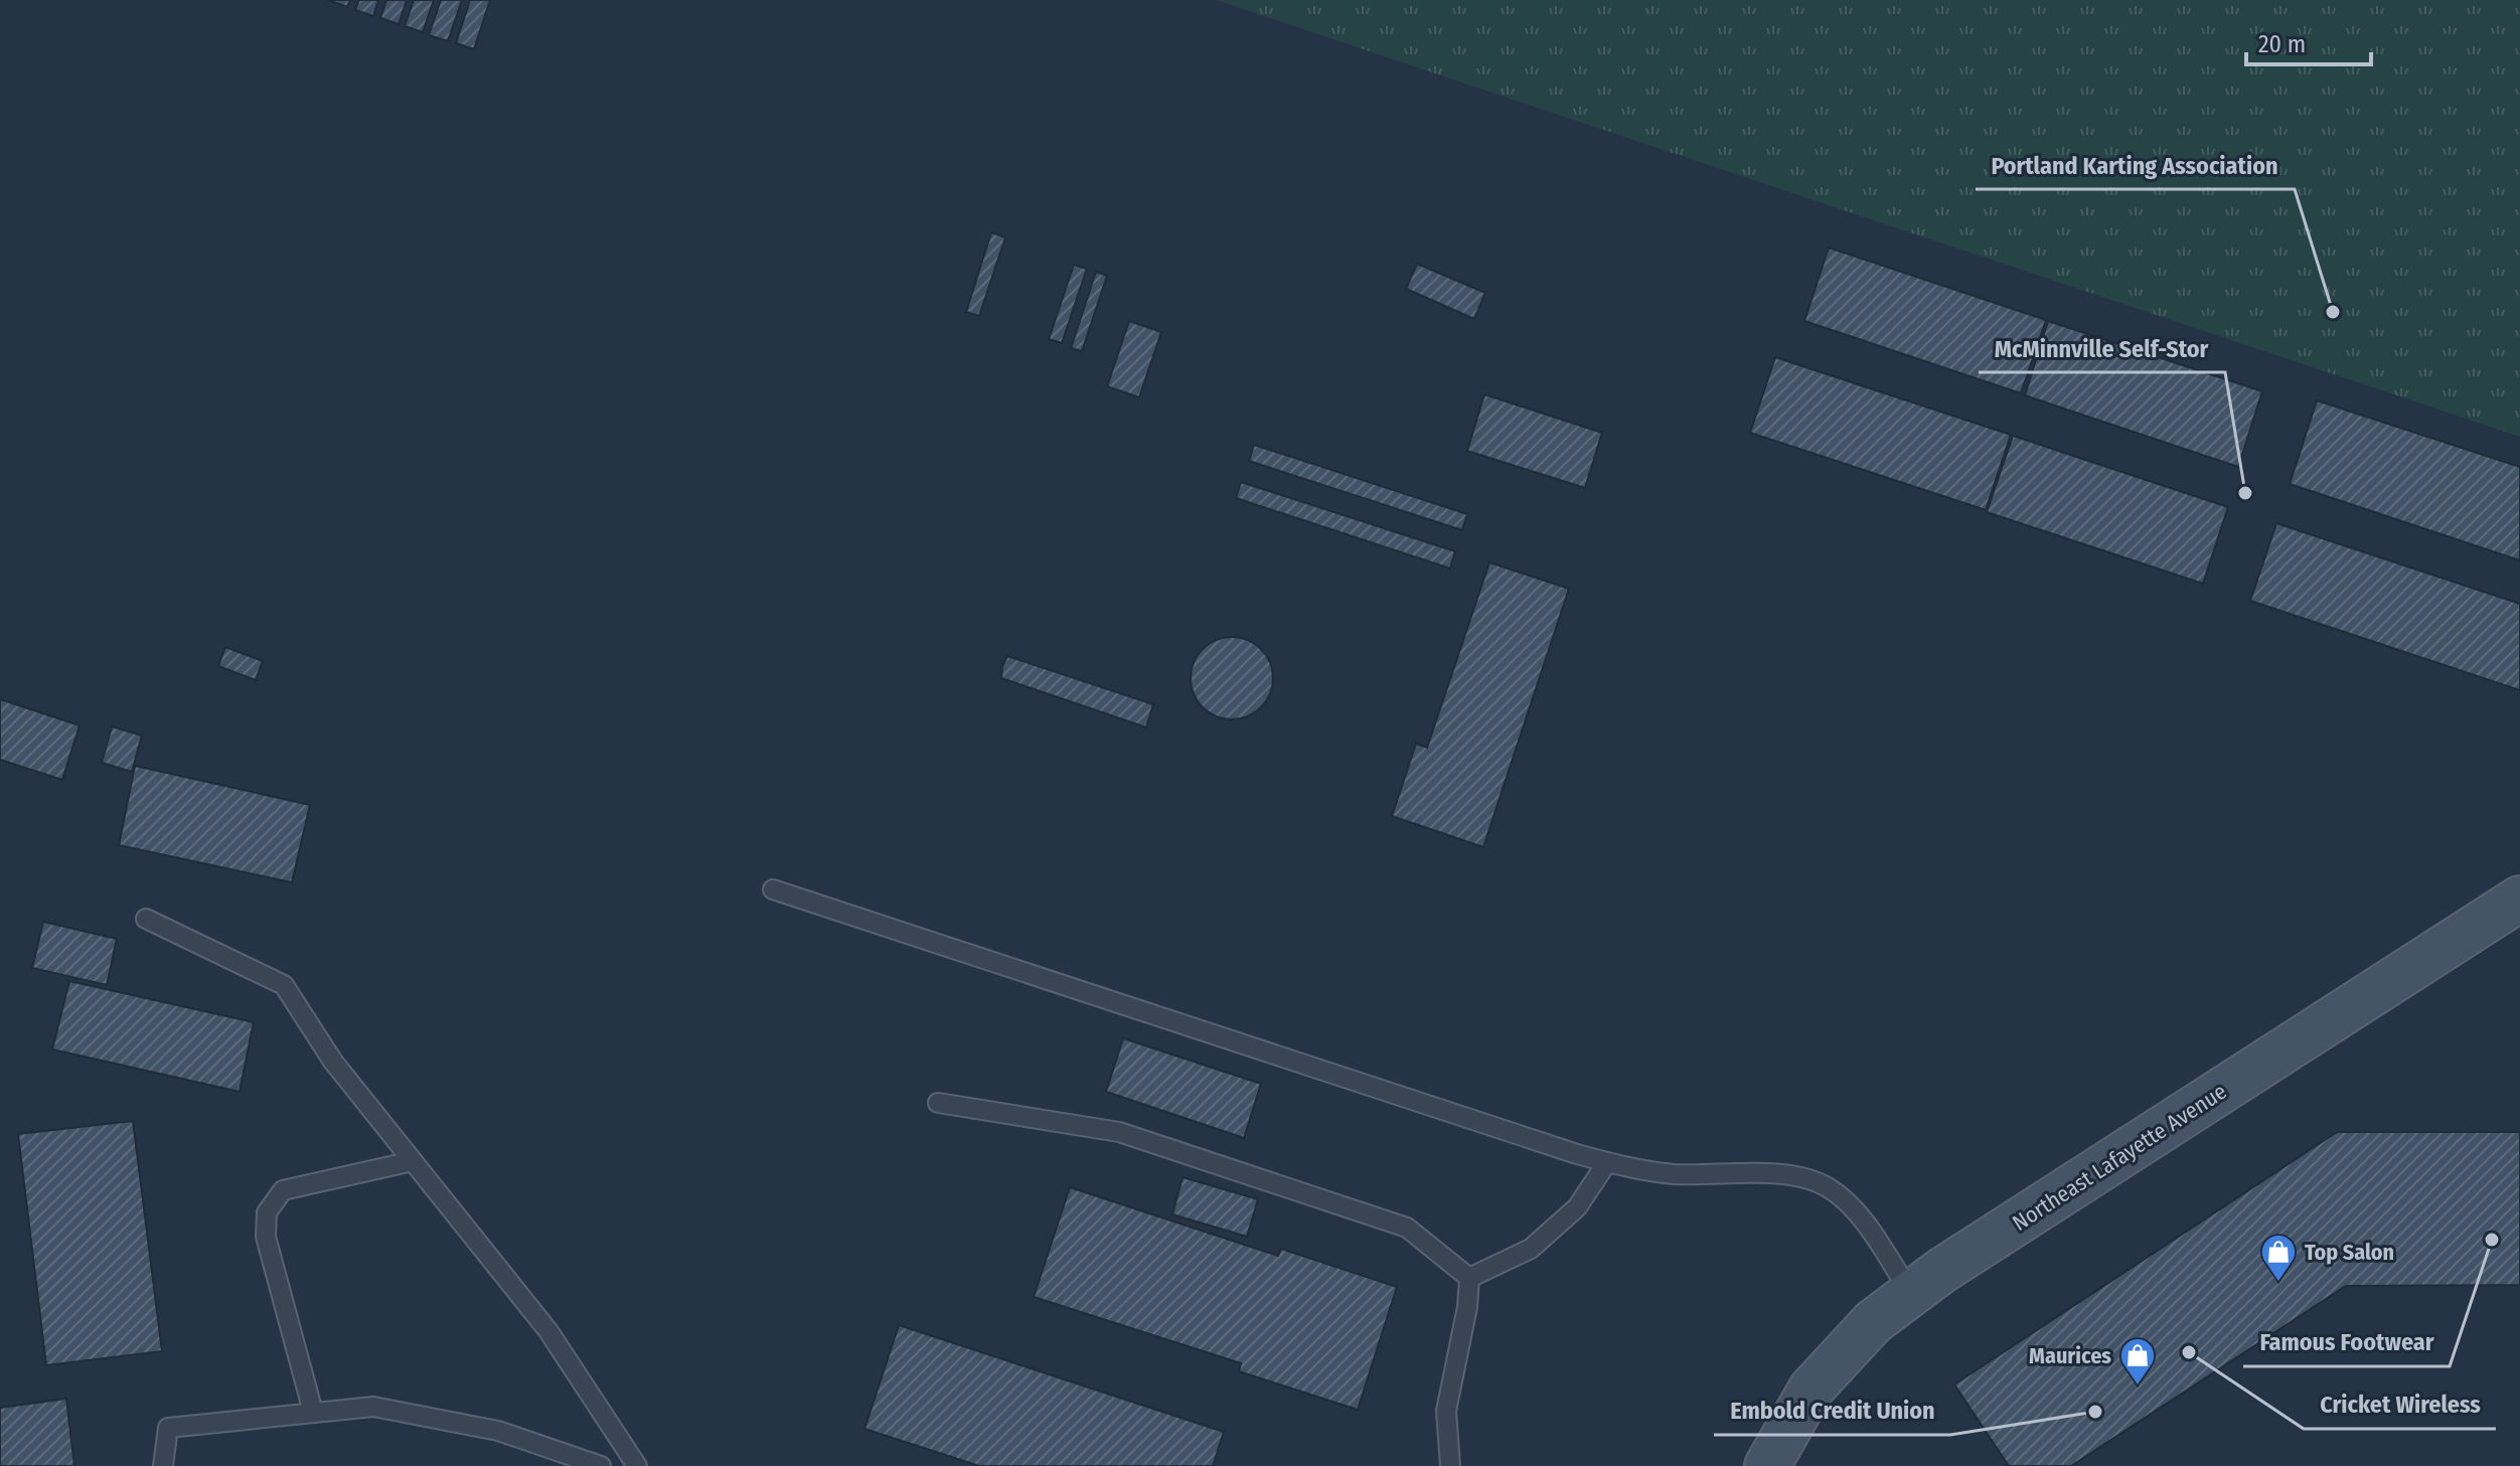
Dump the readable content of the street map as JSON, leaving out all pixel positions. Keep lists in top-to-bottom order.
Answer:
{
  "streets": {
    "main road": ["Northeast Lafayette Avenue"]
  },
  "places": {
    "other": [
      "Portland Karting Association",
      "McMinnville Self-Stor",
      "Famous Footwear",
      "Cricket Wireless",
      "Embold Credit Union"
    ],
    "shop": ["Top Salon", "Maurices"]
  },
  "scale_bar": "20 m"
}
